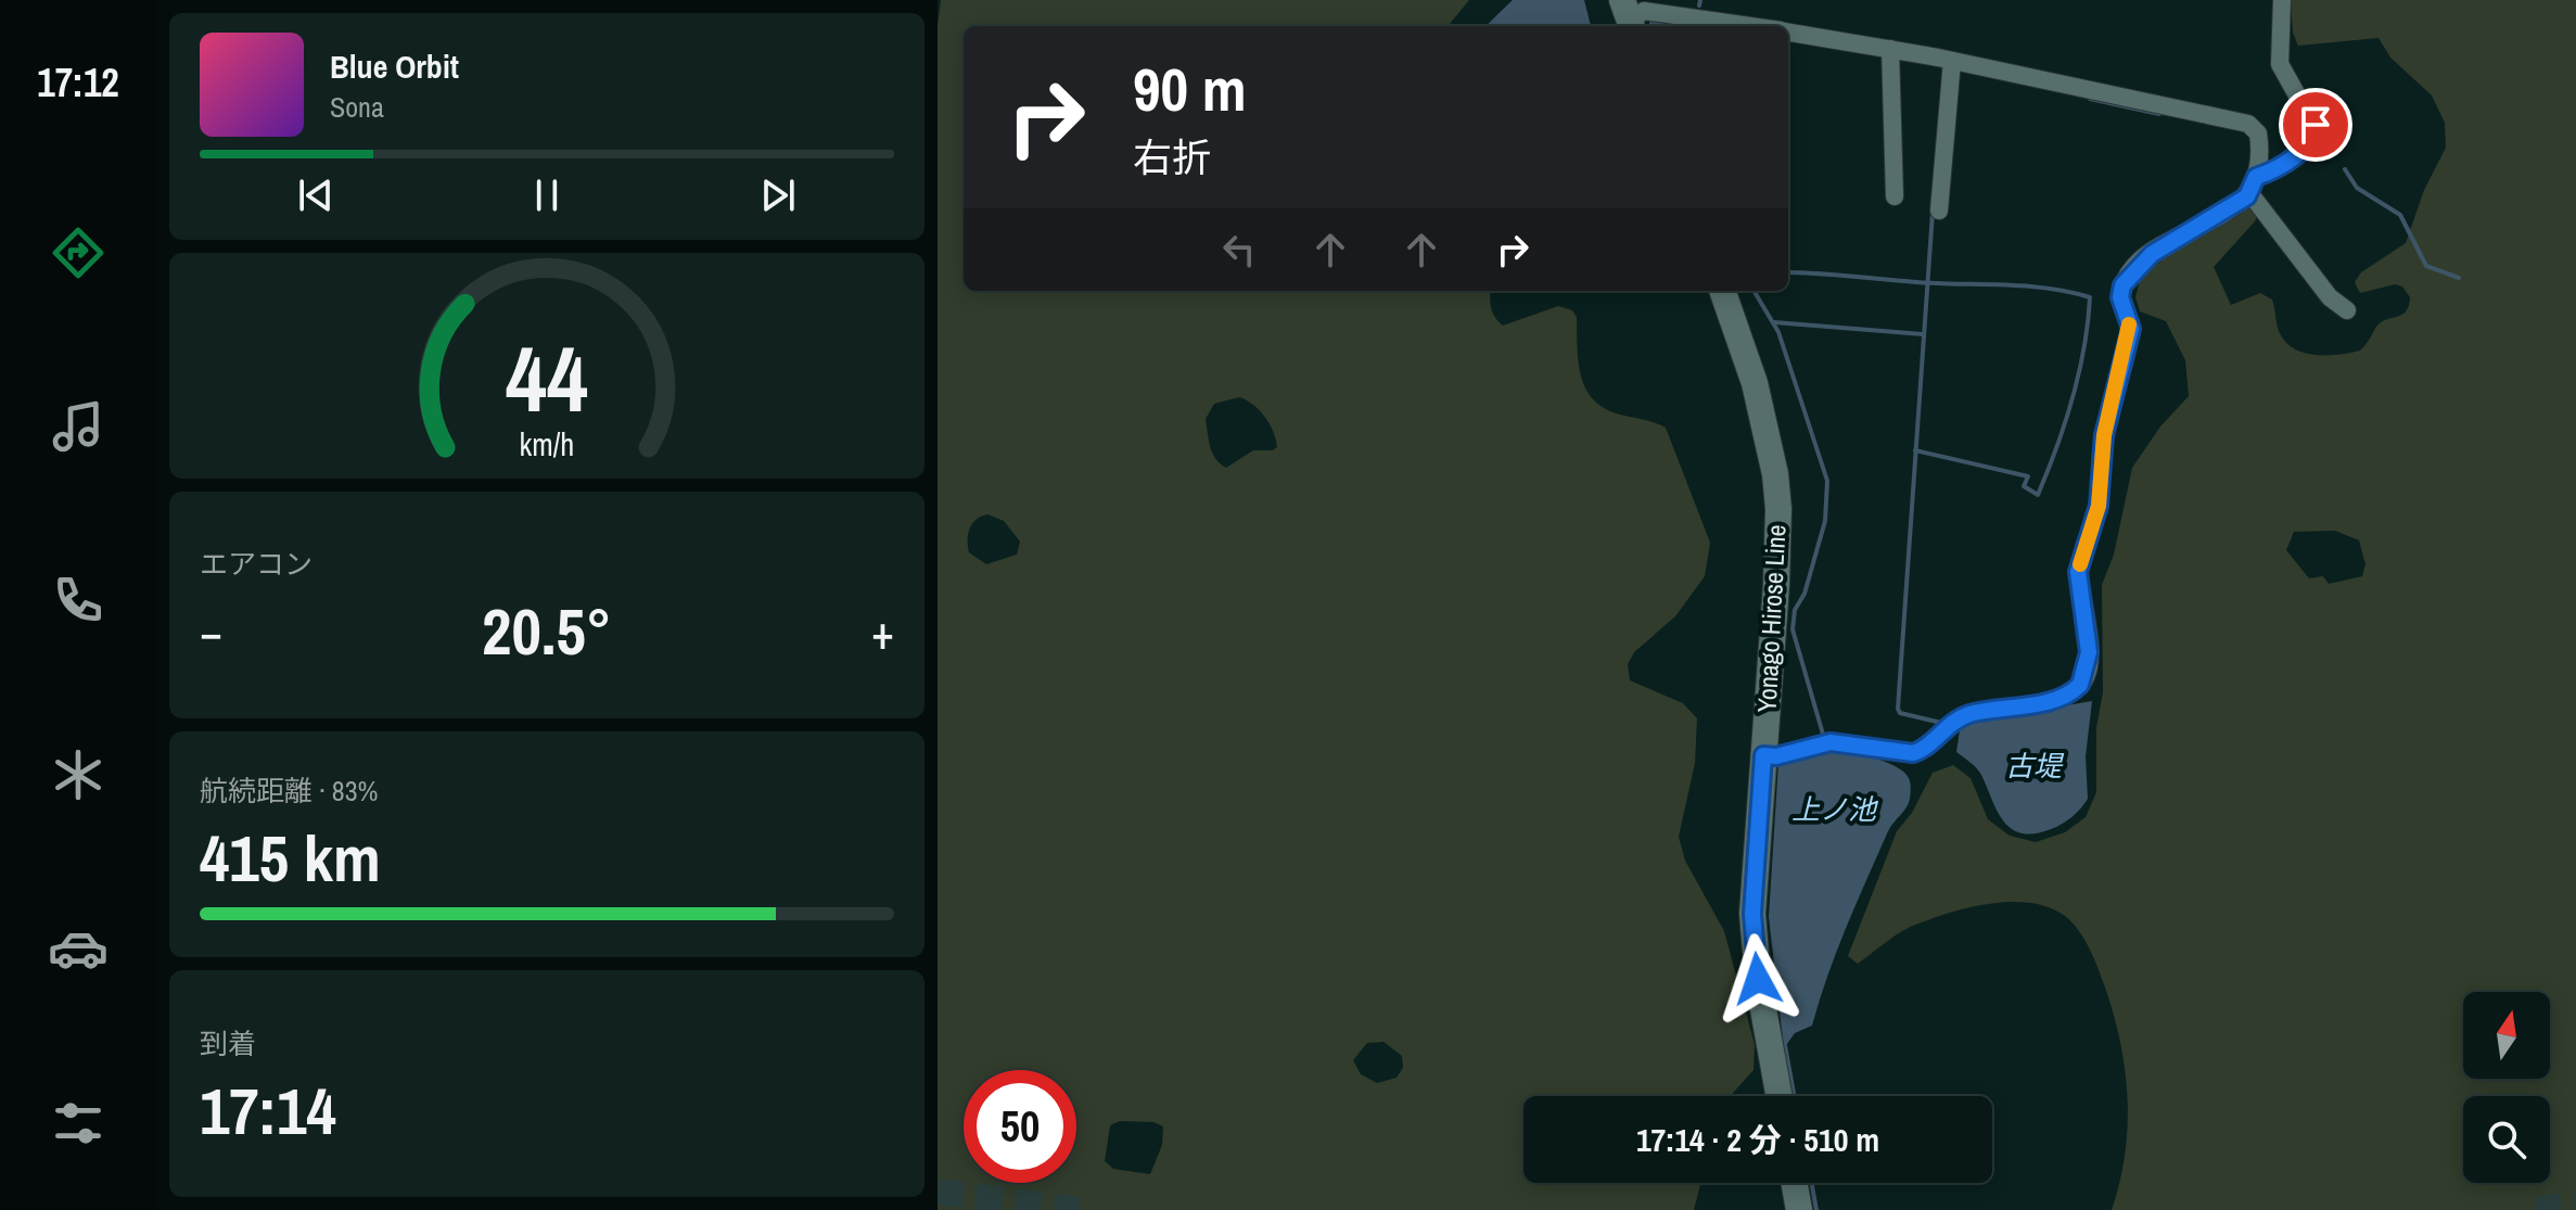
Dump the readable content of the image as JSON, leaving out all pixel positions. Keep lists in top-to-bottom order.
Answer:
{
  "streets": {
    "main road": ["Yonago Hirose Line"]
  },
  "water": ["古堤", "上ノ池"],
  "north": "top",
  "page": {
    "tabs": "17:12",
    "turn": ["90 m", "右折"],
    "song": ["Blue Orbit", "Sona"],
    "tile": [
      "エアコン",
      ["航続距離 · 83%", "415 km"],
      ["到着", "17:14"]
    ],
    "heat": ["−", "20.5°", "+"],
    "limit": "50",
    "trip": "17:14 · 2 分 · 510 m",
    "gauge": ["44", "km/h"]
  }
}
